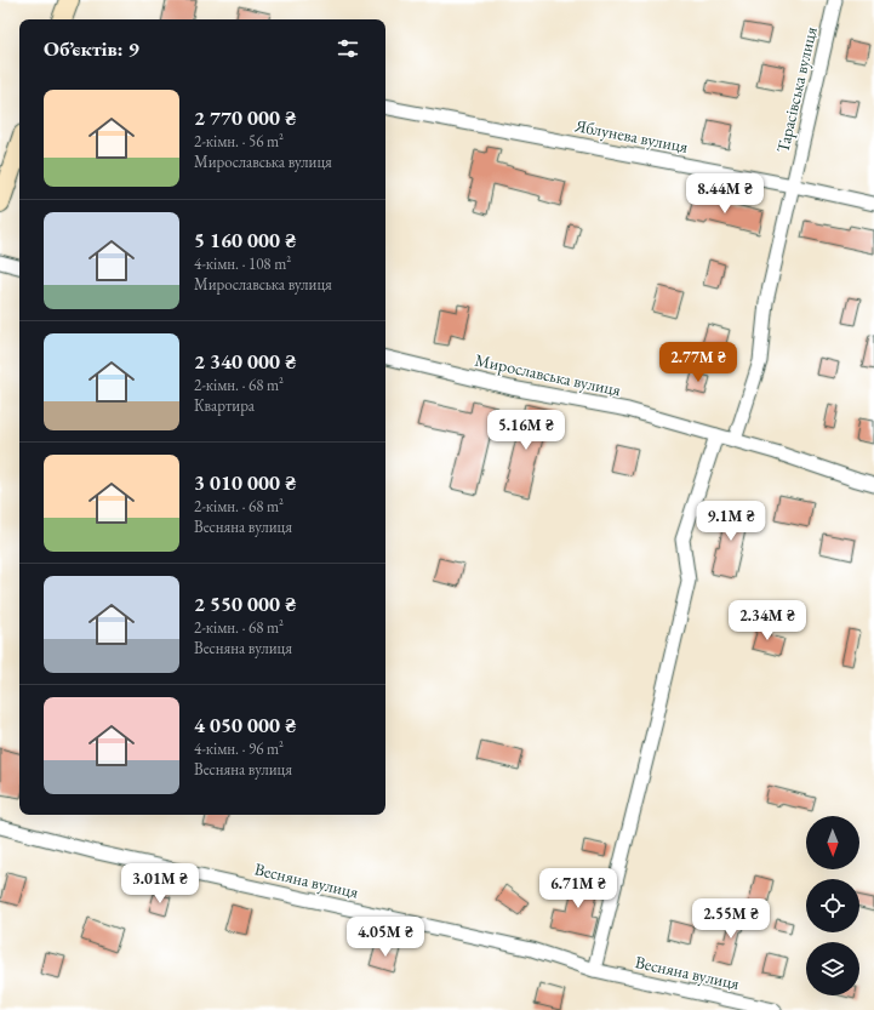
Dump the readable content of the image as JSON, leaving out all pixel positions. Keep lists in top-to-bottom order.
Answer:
{
  "streets": {
    "street": [
      "Тарасівська вулиця",
      "Яблунева вулиця",
      "Мирославська вулиця",
      "Весняна вулиця"
    ]
  },
  "crossings": [
    ["Тарасівська вулиця", "Яблунева вулиця"],
    ["Тарасівська вулиця", "Мирославська вулиця"]
  ],
  "north": "bottom",
  "page": {
    "heading": "Об’єктів: 9",
    "list": [
      {
        "name": "2 770 000 ₴",
        "note": "2-кімн. · 56 m² · Мирославська вулиця"
      },
      {
        "name": "5 160 000 ₴",
        "note": "4-кімн. · 108 m² · Мирославська вулиця"
      },
      {
        "name": "2 340 000 ₴",
        "note": "2-кімн. · 68 m² · Квартира"
      },
      {
        "name": "3 010 000 ₴",
        "note": "2-кімн. · 68 m² · Весняна вулиця"
      },
      {
        "name": "2 550 000 ₴",
        "note": "2-кімн. · 68 m² · Весняна вулиця"
      },
      {
        "name": "4 050 000 ₴",
        "note": "4-кімн. · 96 m² · Весняна вулиця"
      }
    ],
    "price": [
      "8.44M ₴",
      "2.77M ₴",
      "5.16M ₴",
      "9.1M ₴",
      "2.34M ₴",
      "3.01M ₴",
      "6.71M ₴",
      "2.55M ₴",
      "4.05M ₴"
    ]
  }
}
